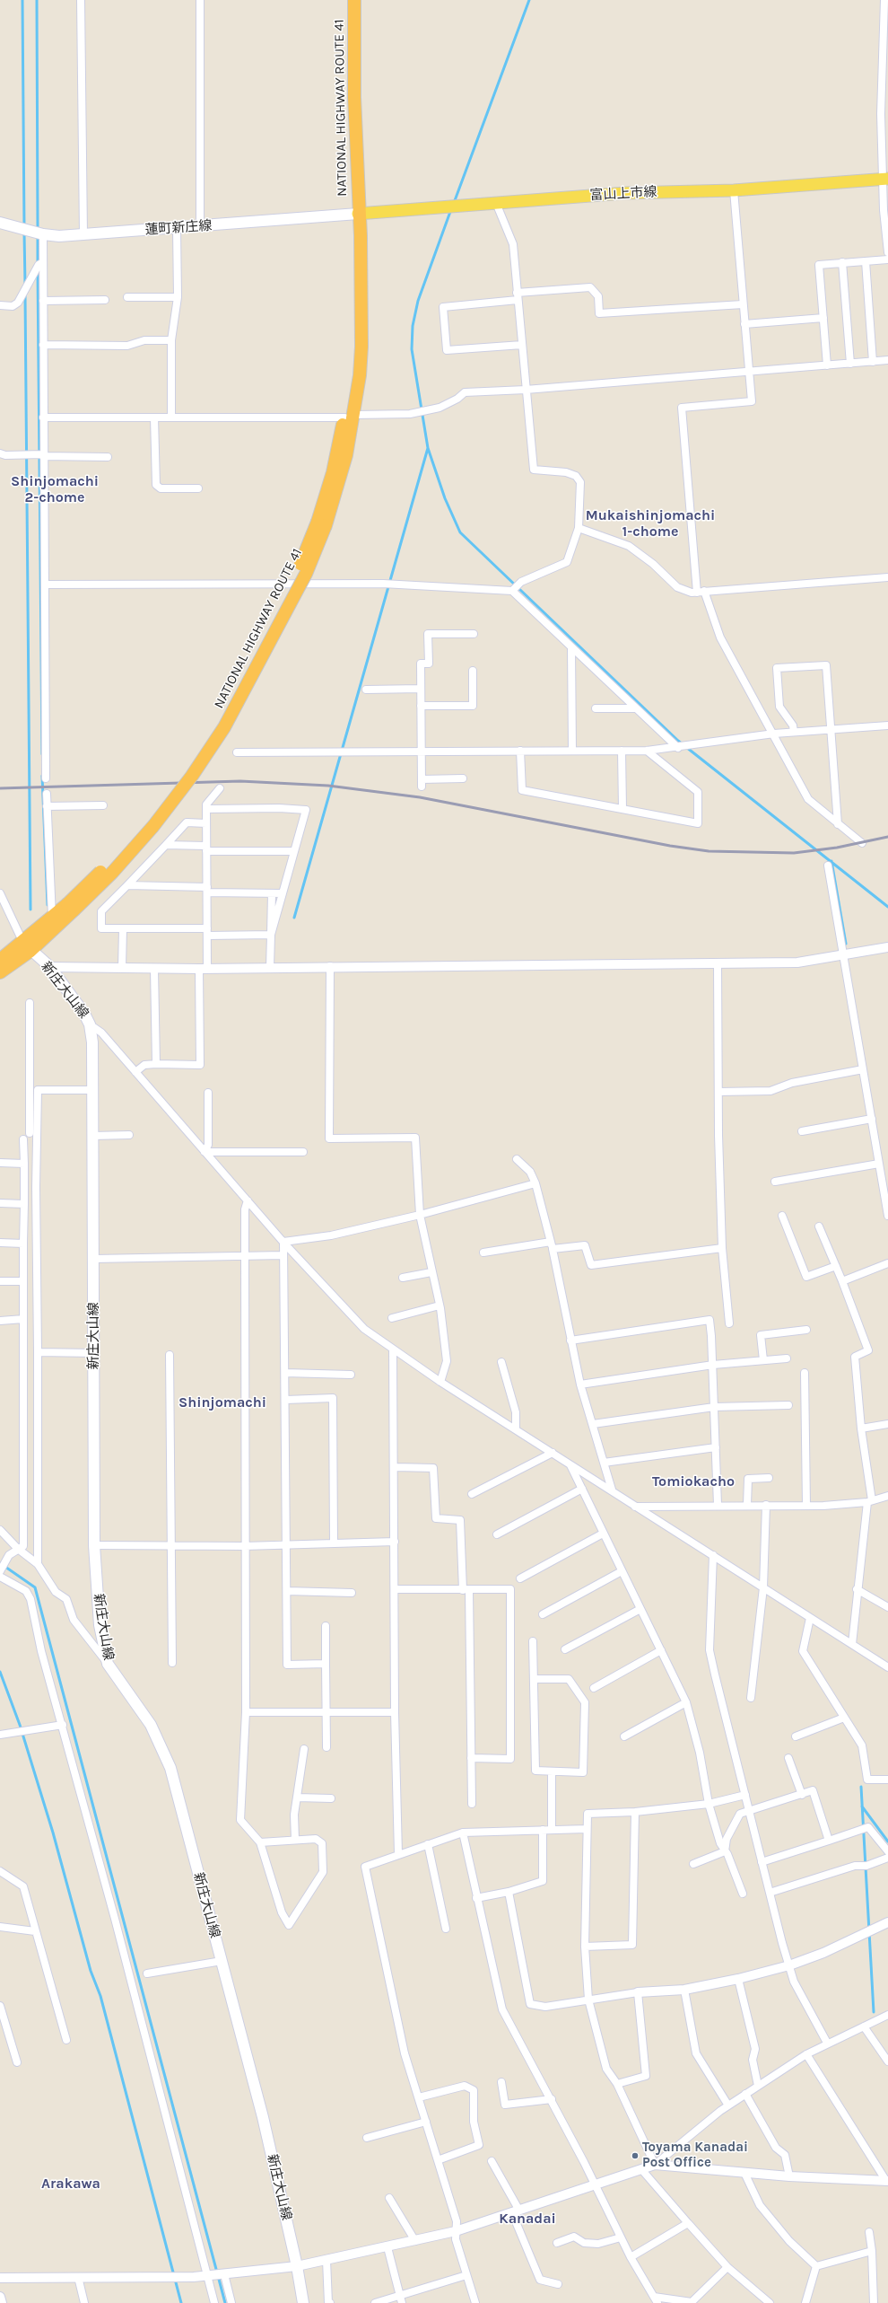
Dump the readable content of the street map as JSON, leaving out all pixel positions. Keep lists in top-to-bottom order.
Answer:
{
  "streets": {
    "highway": ["NATIONAL HIGHWAY ROUTE 41"],
    "main road": ["富山上市線", "蓮町新庄線", "新庄大山線"]
  },
  "crossings": [
    ["NATIONAL HIGHWAY ROUTE 41", "富山上市線"],
    ["NATIONAL HIGHWAY ROUTE 41", "蓮町新庄線"],
    ["NATIONAL HIGHWAY ROUTE 41", "新庄大山線"],
    ["富山上市線", "蓮町新庄線"]
  ],
  "districts": [
    "Shinjomachi 2-chome",
    "Mukaishinjomachi 1-chome",
    "Shinjomachi",
    "Tomiokacho",
    "Arakawa",
    "Kanadai"
  ],
  "places": ["Toyama Kanadai Post Office"]
}
